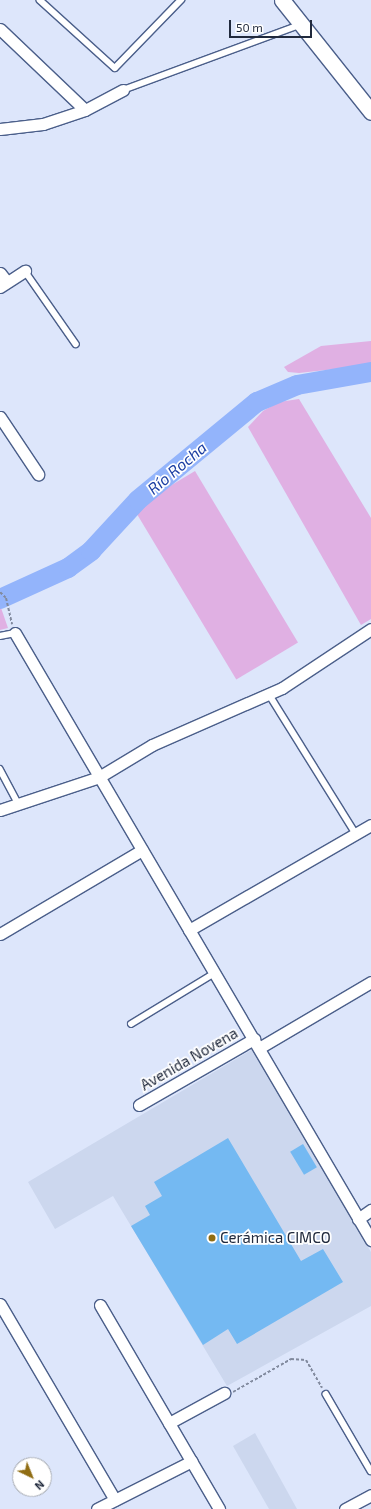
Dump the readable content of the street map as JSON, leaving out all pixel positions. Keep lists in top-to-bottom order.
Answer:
{
  "streets": {
    "street": ["Avenida Novena"]
  },
  "water": ["Río Rocha"],
  "places": ["Cerámica CIMCO"],
  "scale_bar": "50 m",
  "north": "bottom right"
}
